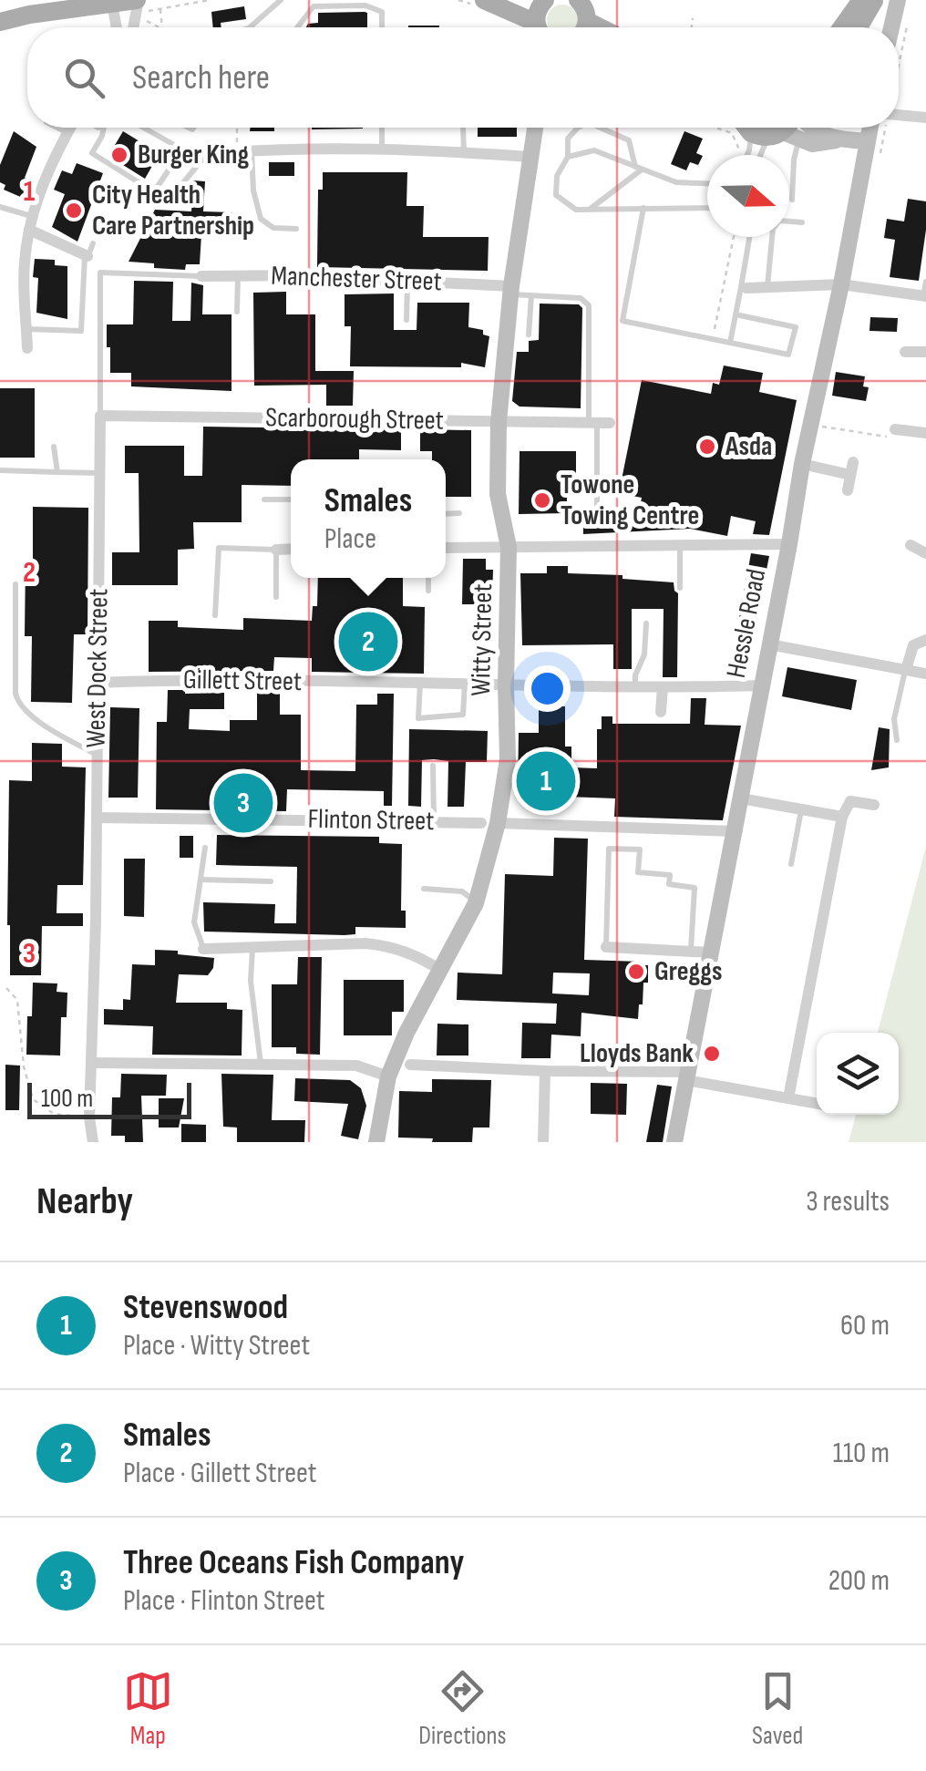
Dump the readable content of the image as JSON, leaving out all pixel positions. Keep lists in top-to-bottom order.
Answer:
{
  "streets": {
    "street": [
      "Manchester Street",
      "Scarborough Street",
      "Hessle Road",
      "Witty Street",
      "West Dock Street",
      "Gillett Street",
      "Flinton Street"
    ]
  },
  "crossings": [
    ["Manchester Street", "Witty Street"],
    ["Scarborough Street", "Witty Street"],
    ["Scarborough Street", "West Dock Street"],
    ["Hessle Road", "Gillett Street"],
    ["Hessle Road", "Flinton Street"],
    ["Witty Street", "Gillett Street"],
    ["Witty Street", "Flinton Street"],
    ["West Dock Street", "Gillett Street"],
    ["West Dock Street", "Flinton Street"]
  ],
  "places": [
    "Burger King",
    "City Health Care Partnership",
    "Asda",
    "Towone Towing Centre",
    "Greggs",
    "Lloyds Bank"
  ],
  "scale_bar": "100 m",
  "north": "right",
  "page": {
    "search": "Search here",
    "popup": ["Smales", "Place"],
    "pins": ["2", "1", "3"],
    "scale": "100 m",
    "heading": ["Nearby", "3 results"],
    "list": [
      {
        "mark": "1",
        "name": "Stevenswood",
        "note": "Place · Witty Street",
        "value": "60 m"
      },
      {
        "mark": "2",
        "name": "Smales",
        "note": "Place · Gillett Street",
        "value": "110 m"
      },
      {
        "mark": "3",
        "name": "Three Oceans Fish Company",
        "note": "Place · Flinton Street",
        "value": "200 m"
      }
    ],
    "nav": ["Map", "Directions", "Saved"]
  },
  "grid": {
    "rows": ["1", "2", "3"]
  }
}
